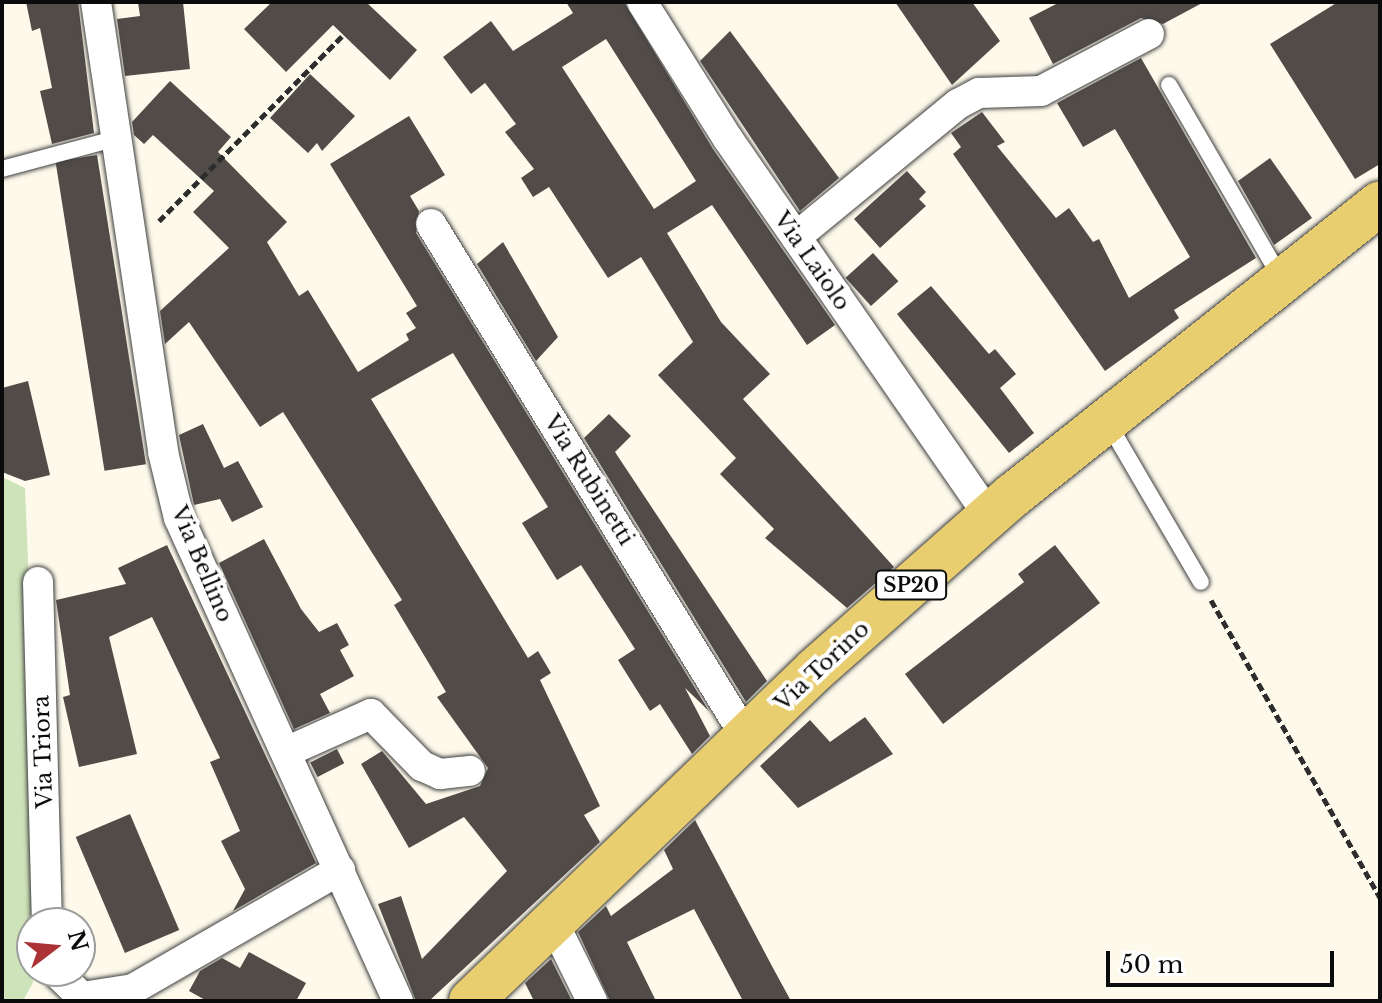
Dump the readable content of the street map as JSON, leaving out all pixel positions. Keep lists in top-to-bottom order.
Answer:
{
  "streets": {
    "main road": ["SP20", "Via Torino"],
    "street": [
      "Via Laiolo",
      "Via Rubinetti",
      "Via Bellino",
      "Via Triora"
    ]
  },
  "crossings": [
    ["Via Laiolo", "Via Torino"],
    ["Via Rubinetti", "Via Torino"]
  ],
  "scale_bar": "50 m",
  "north": "right"
}
